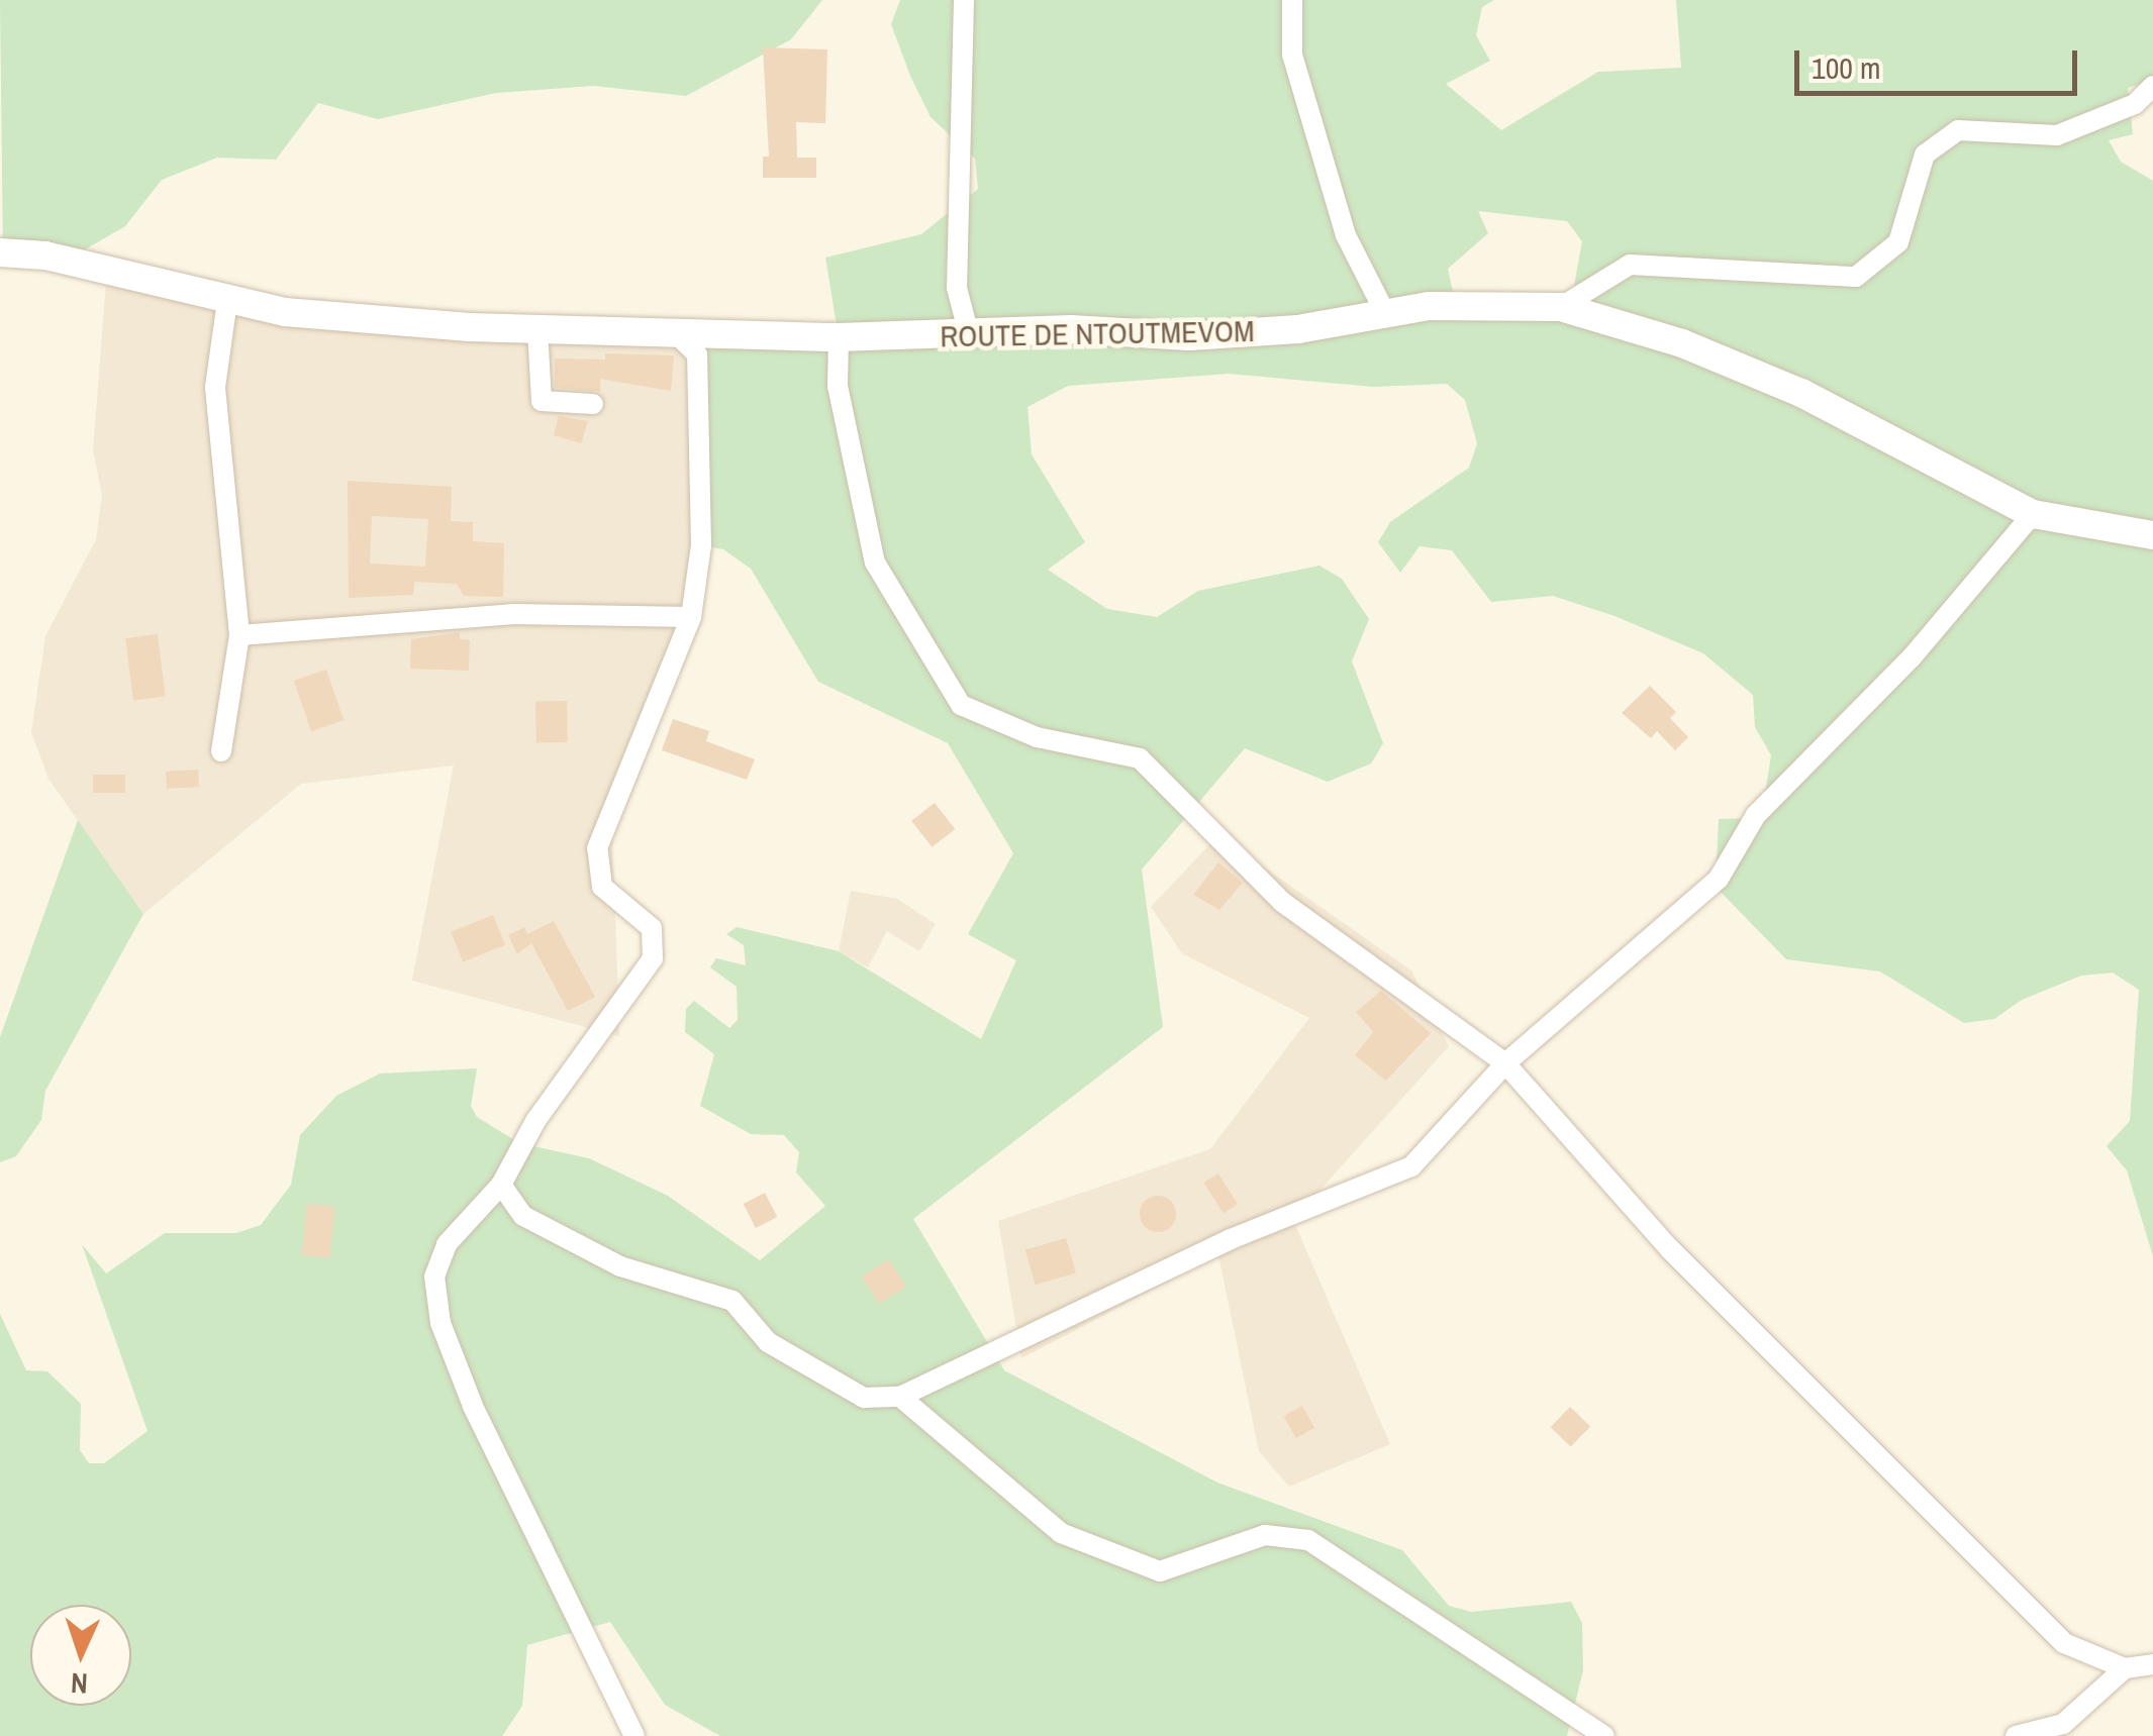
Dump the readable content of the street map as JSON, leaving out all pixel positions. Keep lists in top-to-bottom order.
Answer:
{
  "streets": {
    "street": ["ROUTE DE NTOUTMEVOM"]
  },
  "scale_bar": "100 m",
  "north": "bottom"
}
